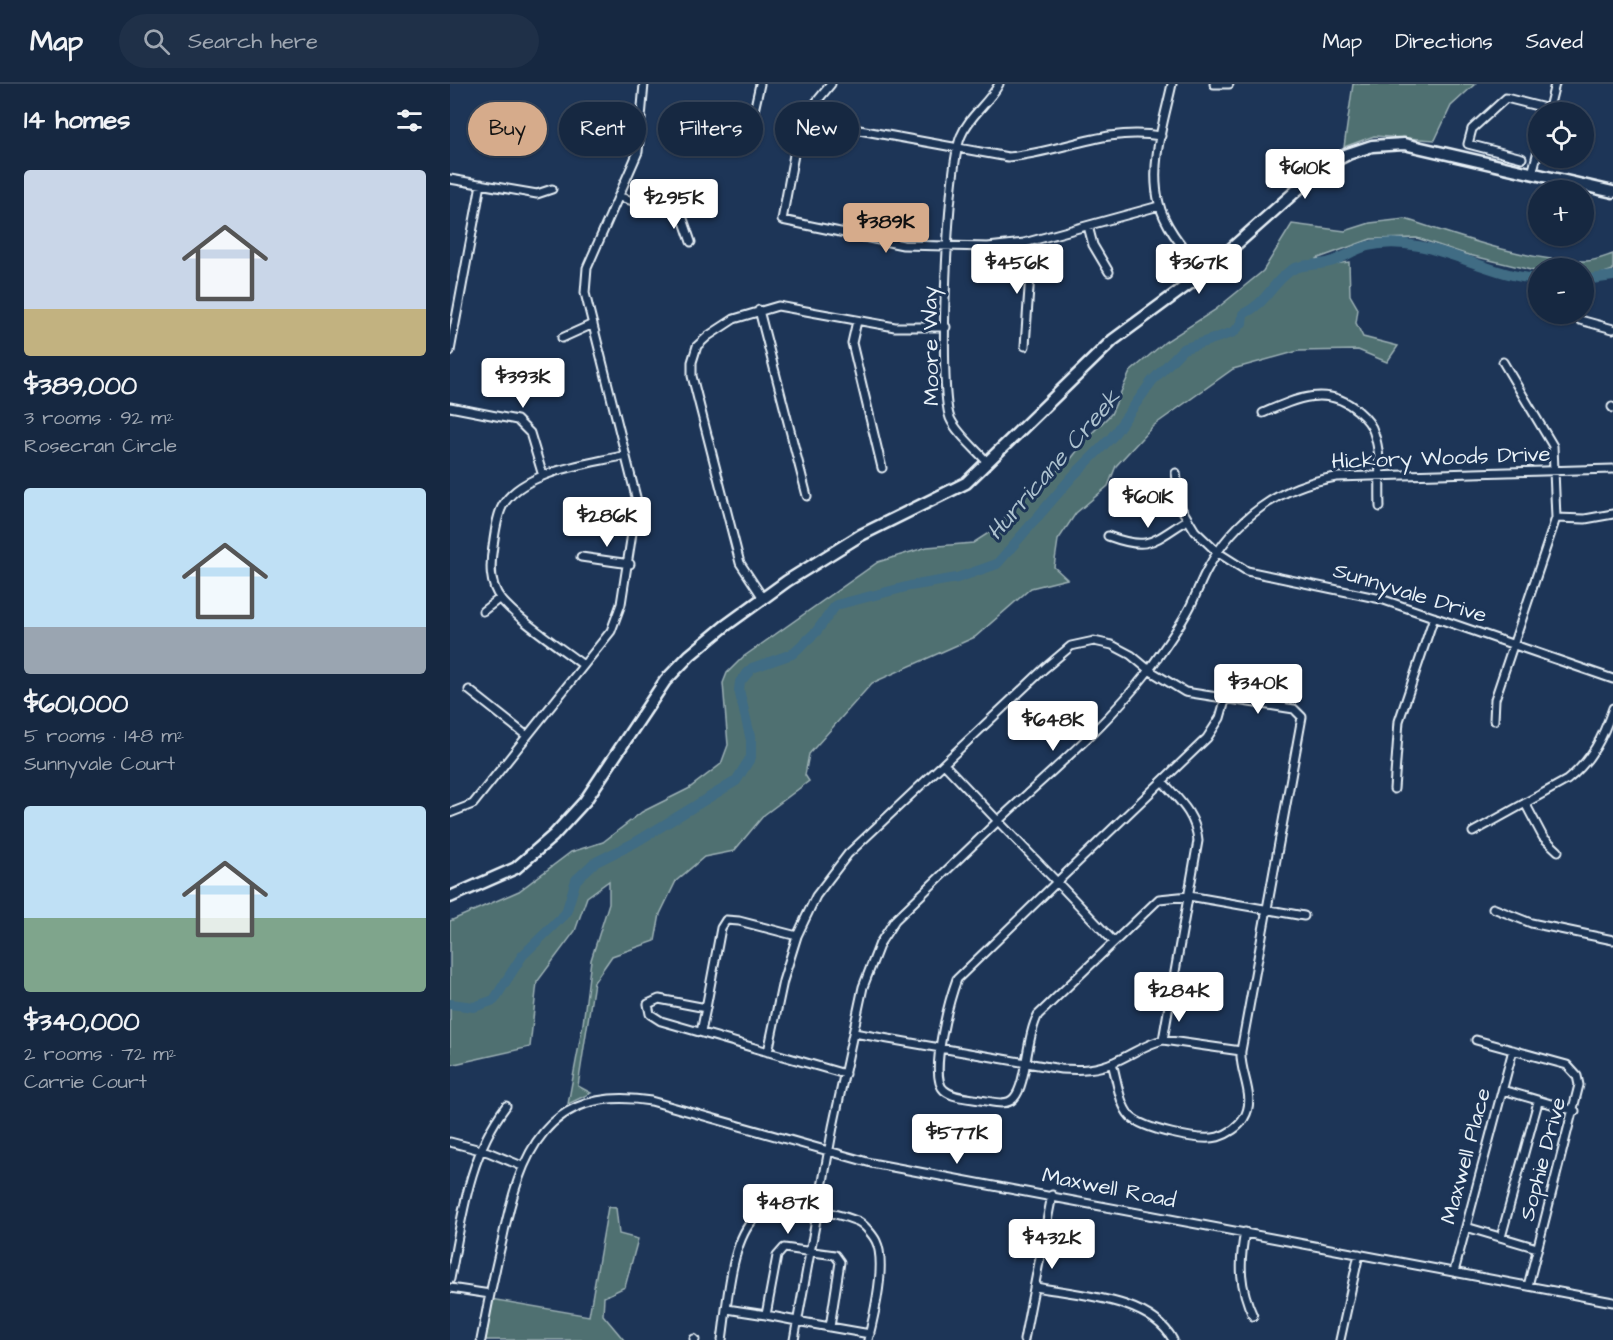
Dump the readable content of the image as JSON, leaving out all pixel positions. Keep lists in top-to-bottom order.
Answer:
{
  "streets": {
    "street": [
      "Moore Way",
      "Hickory Woods Drive",
      "Sunnyvale Drive",
      "Maxwell Place",
      "Sophie Drive",
      "Maxwell Road"
    ]
  },
  "crossings": [
    ["Hickory Woods Drive", "Sunnyvale Drive"],
    ["Hickory Woods Drive", "Maxwell Road"],
    ["Maxwell Place", "Sophie Drive"],
    ["Maxwell Place", "Maxwell Road"],
    ["Sophie Drive", "Maxwell Road"]
  ],
  "water": ["Hurricane Creek"],
  "page": {
    "header": "Map",
    "search": "Search here",
    "nav": ["Map", "Directions", "Saved"],
    "heading": "14 homes",
    "map_buttons": ["+", "−"],
    "chip": [
      "Buy",
      "Rent",
      "Filters",
      "New"
    ],
    "price": [
      "$610K",
      "$295K",
      "$389K",
      "$456K",
      "$367K",
      "$393K",
      "$601K",
      "$286K",
      "$340K",
      "$648K",
      "$284K",
      "$577K",
      "$487K",
      "$432K"
    ],
    "list": [
      {
        "name": "$389,000",
        "note": "3 rooms · 92 m² · Rosecran Circle"
      },
      {
        "name": "$601,000",
        "note": "5 rooms · 148 m² · Sunnyvale Court"
      },
      {
        "name": "$340,000",
        "note": "2 rooms · 72 m² · Carrie Court"
      }
    ]
  }
}
